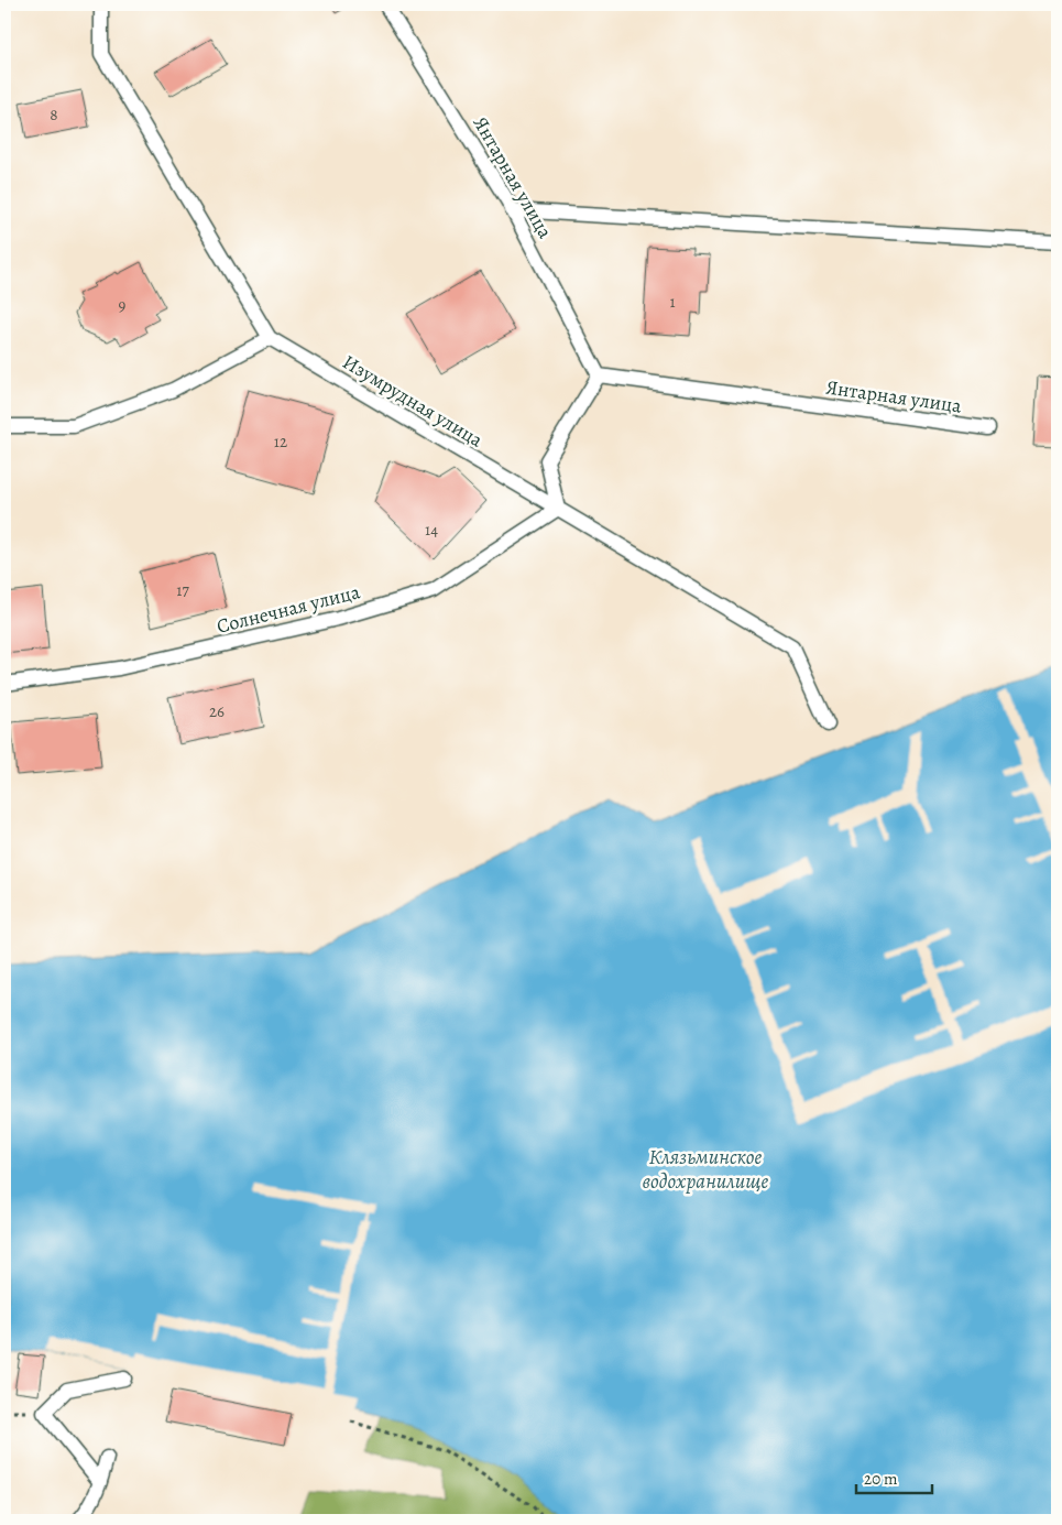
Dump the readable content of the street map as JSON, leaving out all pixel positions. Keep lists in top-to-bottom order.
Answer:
{
  "streets": {
    "lane": ["Янтарная улица", "Изумрудная улица", "Солнечная улица"]
  },
  "crossings": [
    ["Изумрудная улица", "Солнечная улица"]
  ],
  "water": ["Клязьминское водохранилище"],
  "house_numbers": [
    "8",
    "1",
    "9",
    "12",
    "14",
    "17",
    "26"
  ],
  "scale_bar": "20 m"
}
